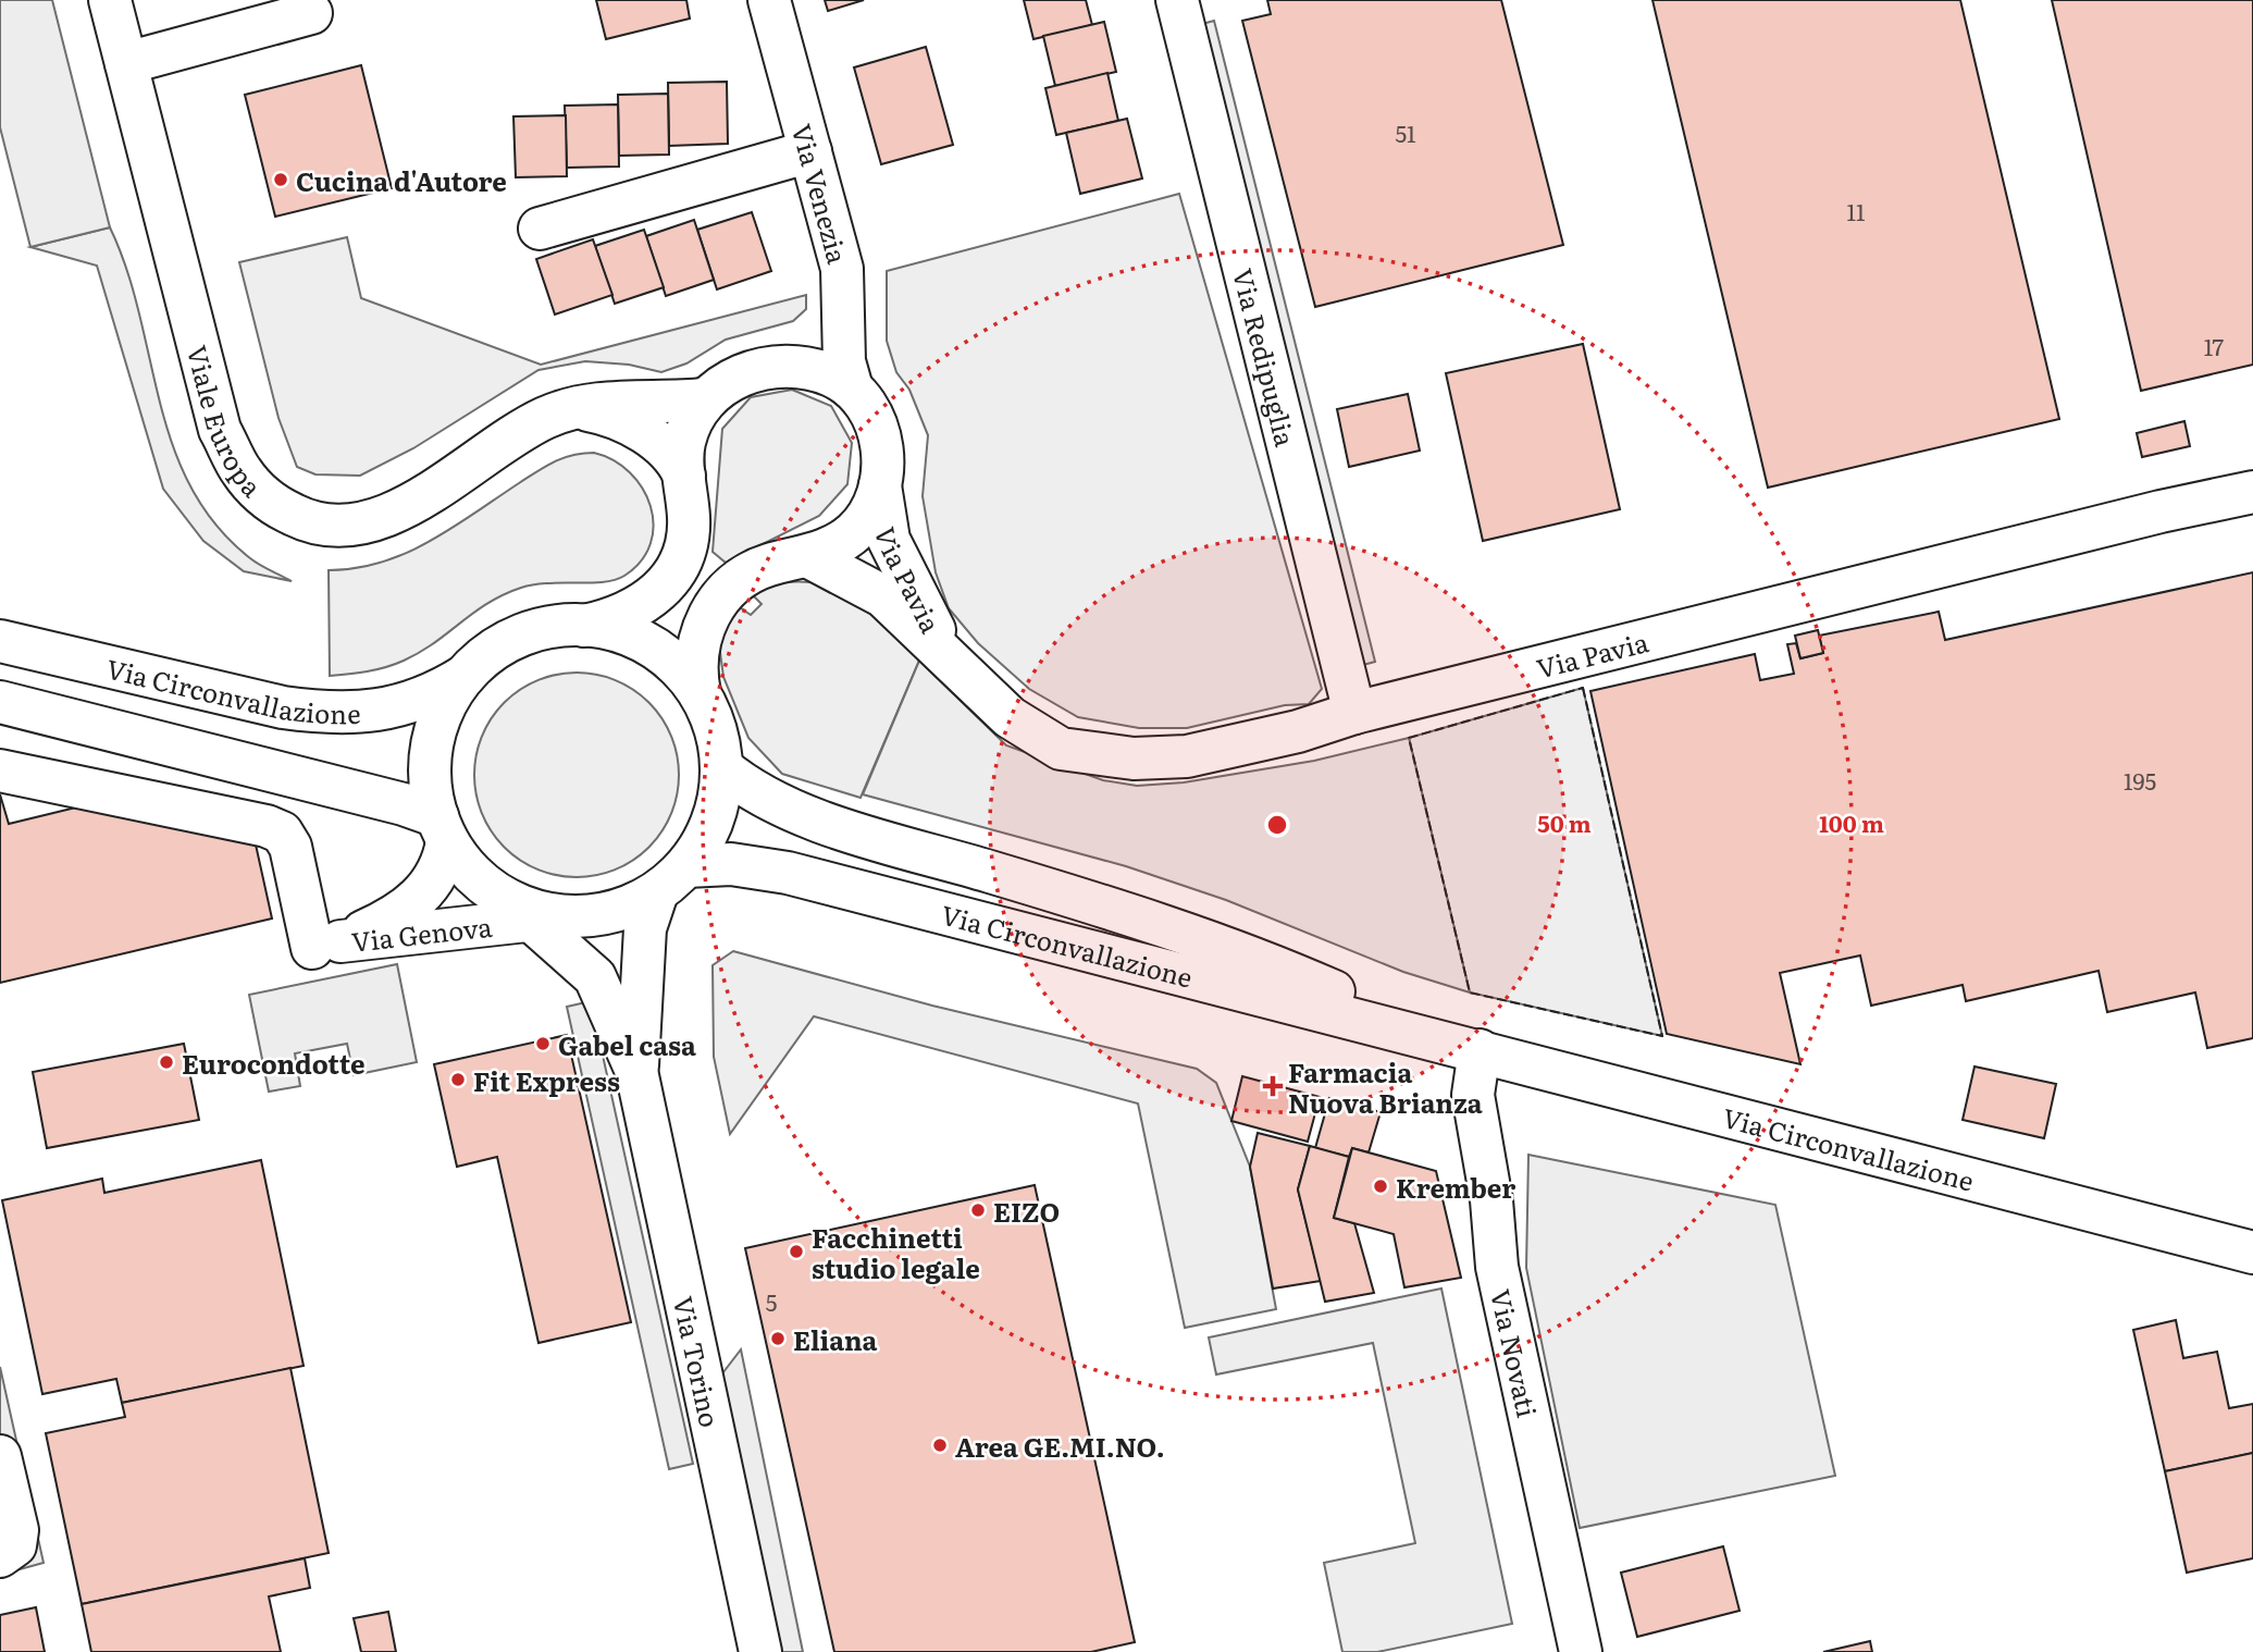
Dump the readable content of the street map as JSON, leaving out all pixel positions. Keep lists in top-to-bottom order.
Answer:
{
  "streets": {
    "street": [
      "Via Venezia",
      "Via Redipuglia",
      "Viale Europa",
      "Via Pavia",
      "Via Circonvallazione",
      "Via Genova",
      "Via Novati",
      "Via Torino"
    ]
  },
  "crossings": [
    ["Via Redipuglia", "Via Pavia"],
    ["Via Circonvallazione", "Via Novati"],
    ["Via Circonvallazione", "Via Torino"],
    ["Via Genova", "Via Torino"]
  ],
  "places": {
    "other": [
      "Cucina d'Autore",
      "Gabel casa",
      "Eurocondotte",
      "Fit Express",
      "Krember",
      "EIZO",
      "Facchinetti studio legale",
      "Eliana",
      "Area GE.MI.NO."
    ],
    "health": ["Farmacia Nuova Brianza"]
  },
  "house_numbers": [
    "51",
    "11",
    "17",
    "195",
    "5"
  ],
  "rings": ["50 m", "100 m"]
}
